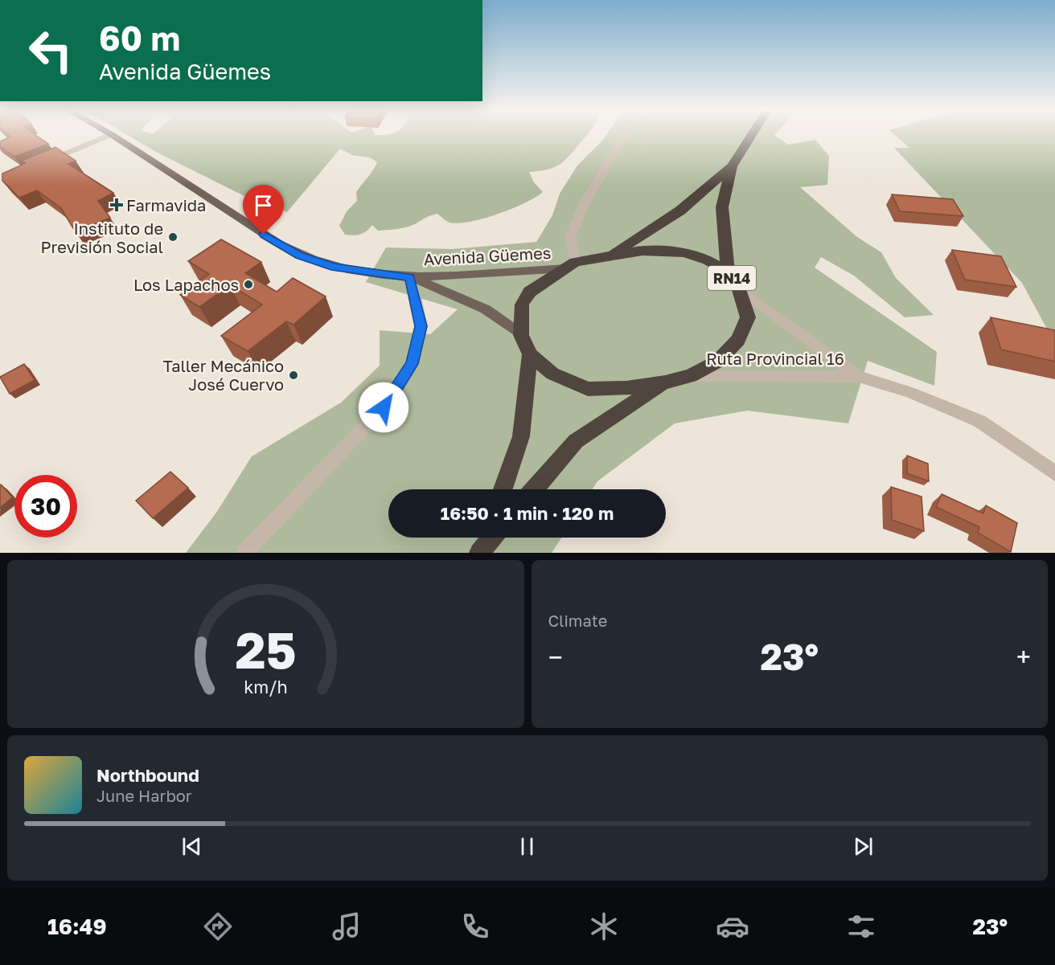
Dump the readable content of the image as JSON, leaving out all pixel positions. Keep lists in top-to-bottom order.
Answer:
{
  "streets": {
    "highway": ["RN14"],
    "main road": ["Avenida Güemes"],
    "street": ["Ruta Provincial 16"]
  },
  "crossings": [
    ["Avenida Güemes", "RN14"],
    ["RN14", "Ruta Provincial 16"]
  ],
  "places": {
    "health": ["Farmavida"],
    "other": ["Instituto de Previsión Social", "Los Lapachos", "Taller Mecánico José Cuervo"]
  },
  "page": {
    "turn": ["60 m", "Avenida Güemes"],
    "limit": "30",
    "trip": "16:50 · 1 min · 120 m",
    "tile": "Climate",
    "heat": ["−", "23°", "+"],
    "song": ["Northbound", "June Harbor"],
    "tabs": ["16:49", "23°"],
    "gauge": ["25", "km/h"]
  }
}
